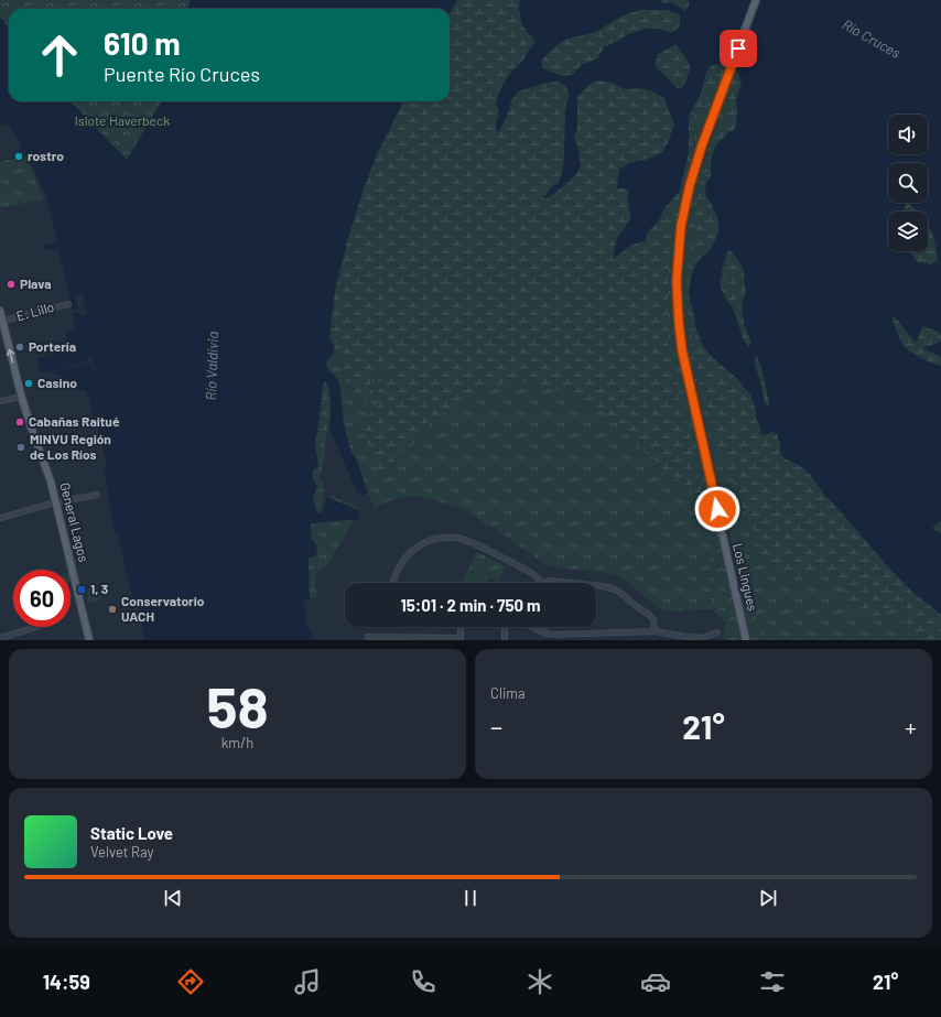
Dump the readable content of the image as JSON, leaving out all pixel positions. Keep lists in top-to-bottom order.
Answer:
{
  "streets": {
    "main road": ["General Lagos", "Los Lingues"],
    "street": ["E. Lillo"]
  },
  "crossings": [
    ["E. Lillo", "General Lagos"]
  ],
  "water": ["Río Cruces", "Río Valdivia"],
  "parks": ["Islote Haverbeck"],
  "places": {
    "other": [
      "rostro",
      "Plava",
      "Portería",
      "Casino",
      "Cabañas Raitué",
      "MINVU Región de Los Ríos",
      "Conservatorio UACH"
    ],
    "transit": ["1, 3"]
  },
  "page": {
    "turn": ["610 m", "Puente Río Cruces"],
    "limit": "60",
    "trip": "15:01 · 2 min · 750 m",
    "tile": [
      ["58", "km/h"],
      "Clima"
    ],
    "heat": ["−", "21°", "+"],
    "song": ["Static Love", "Velvet Ray"],
    "tabs": ["14:59", "21°"]
  }
}
